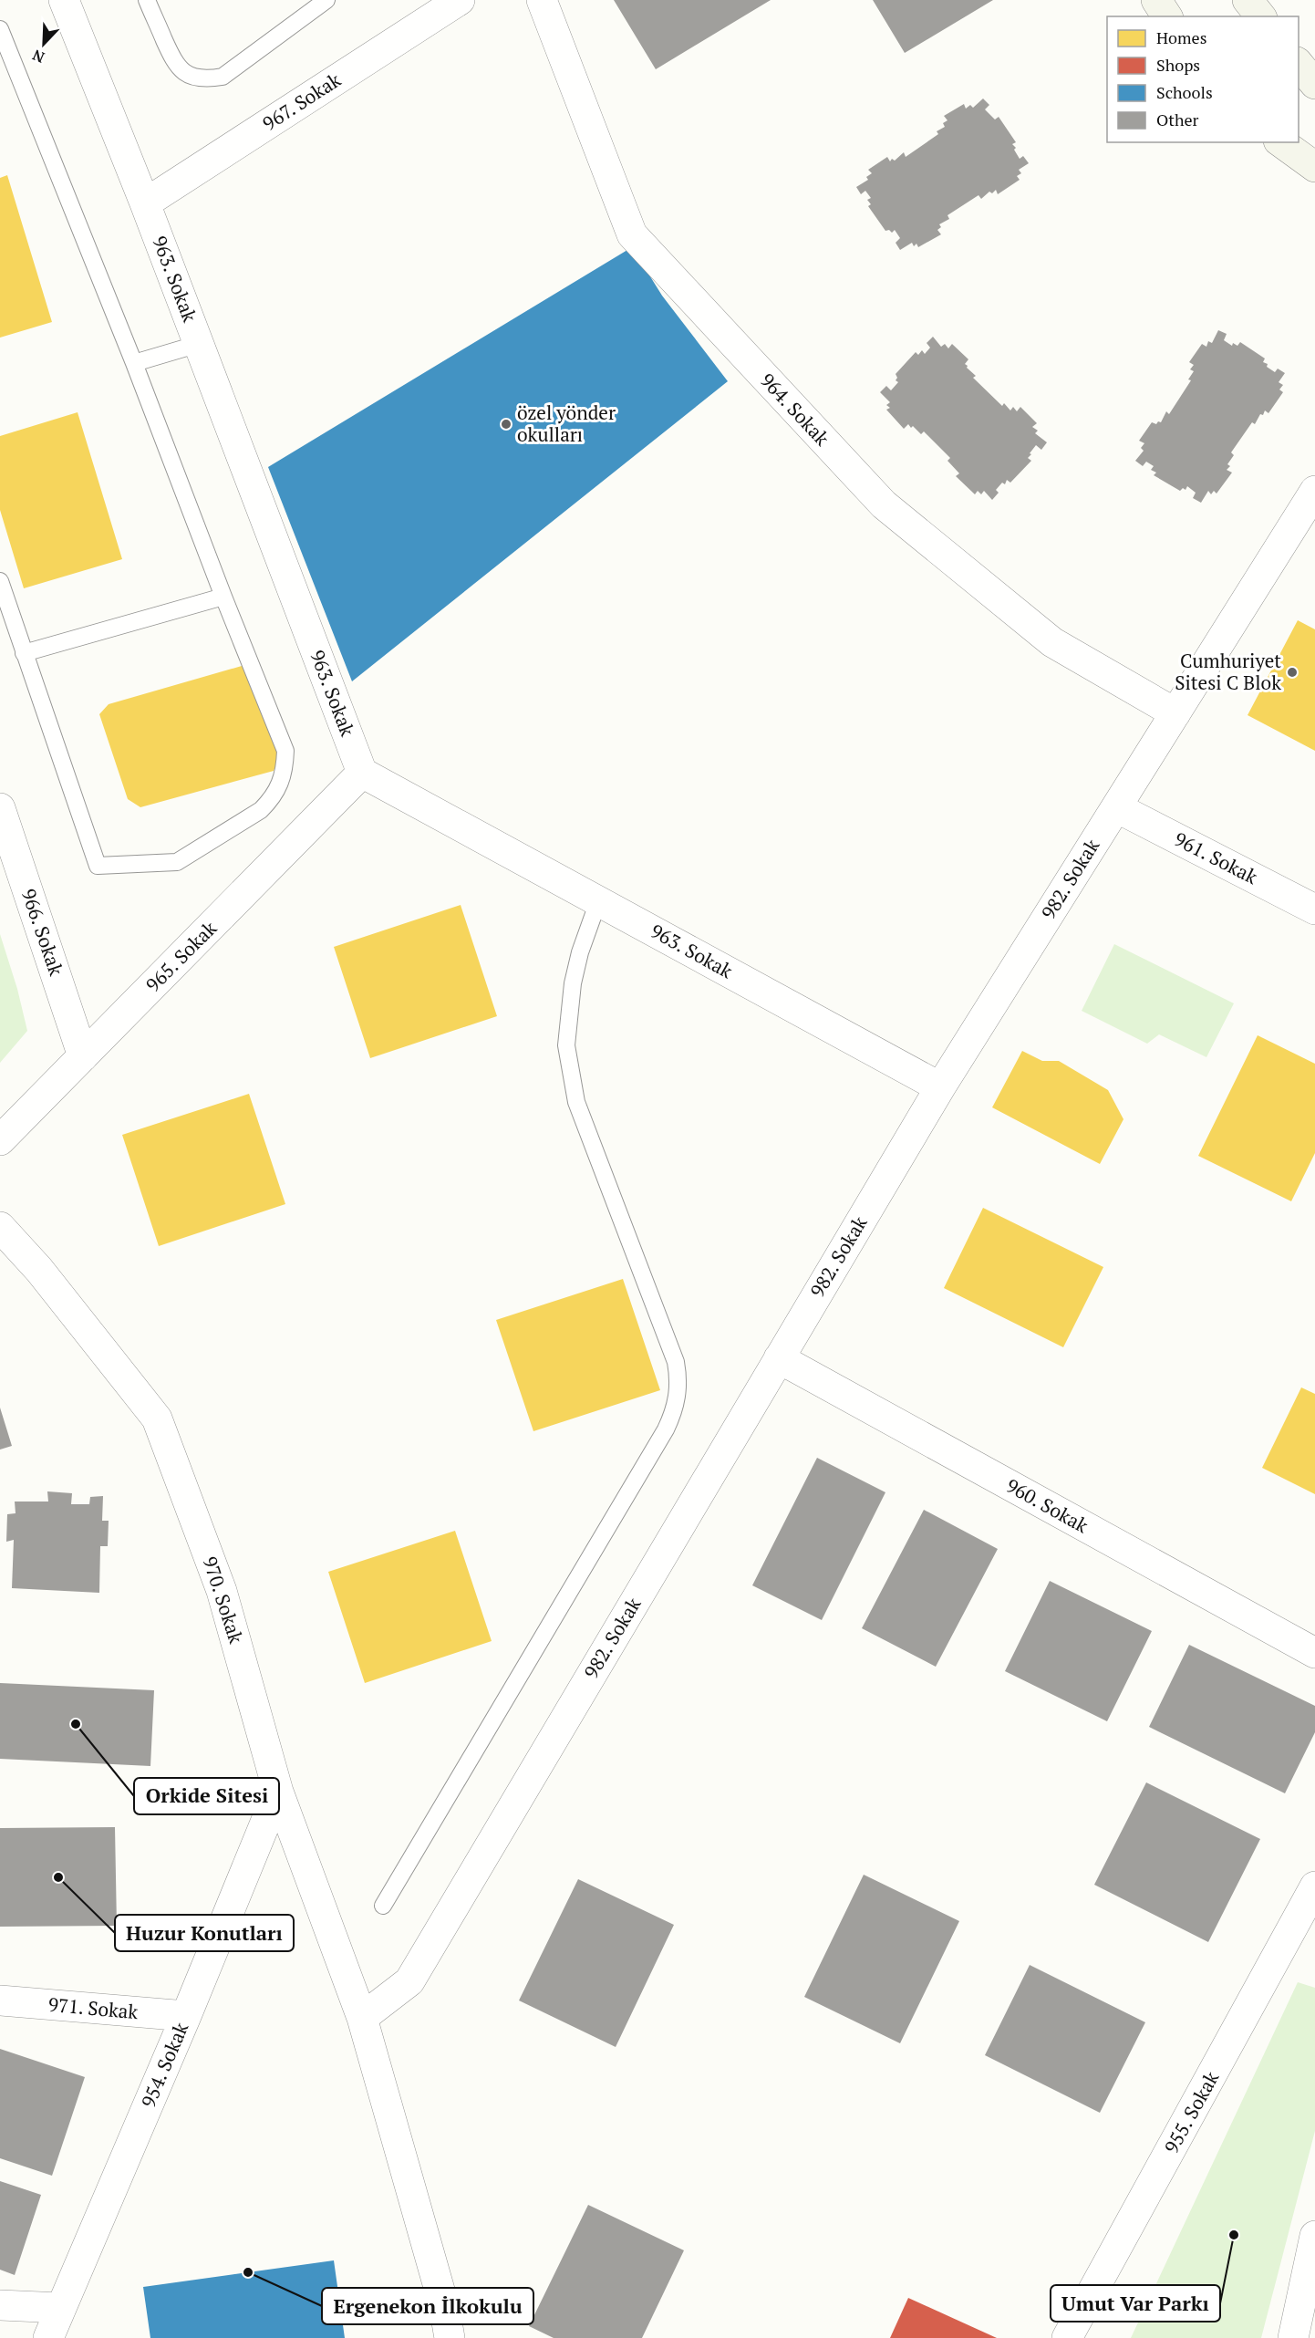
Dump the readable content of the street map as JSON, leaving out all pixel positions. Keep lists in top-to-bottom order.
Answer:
{
  "streets": {
    "street": [
      "967. Sokak",
      "963. Sokak",
      "964. Sokak",
      "961. Sokak",
      "982. Sokak",
      "966. Sokak",
      "965. Sokak",
      "960. Sokak",
      "970. Sokak",
      "971. Sokak",
      "954. Sokak",
      "955. Sokak"
    ]
  },
  "crossings": [
    ["967. Sokak", "963. Sokak"],
    ["963. Sokak", "982. Sokak"],
    ["963. Sokak", "965. Sokak"],
    ["964. Sokak", "982. Sokak"],
    ["961. Sokak", "982. Sokak"],
    ["982. Sokak", "960. Sokak"],
    ["982. Sokak", "970. Sokak"],
    ["966. Sokak", "965. Sokak"],
    ["970. Sokak", "954. Sokak"],
    ["971. Sokak", "954. Sokak"]
  ],
  "places": [
    "özel yönder okulları",
    "Cumhuriyet Sitesi C Blok",
    "Orkide Sitesi",
    "Huzur Konutları",
    "Umut Var Parkı",
    "Ergenekon İlkokulu"
  ],
  "legend": [
    "Homes",
    "Shops",
    "Schools",
    "Other"
  ],
  "north": "bottom left"
}
